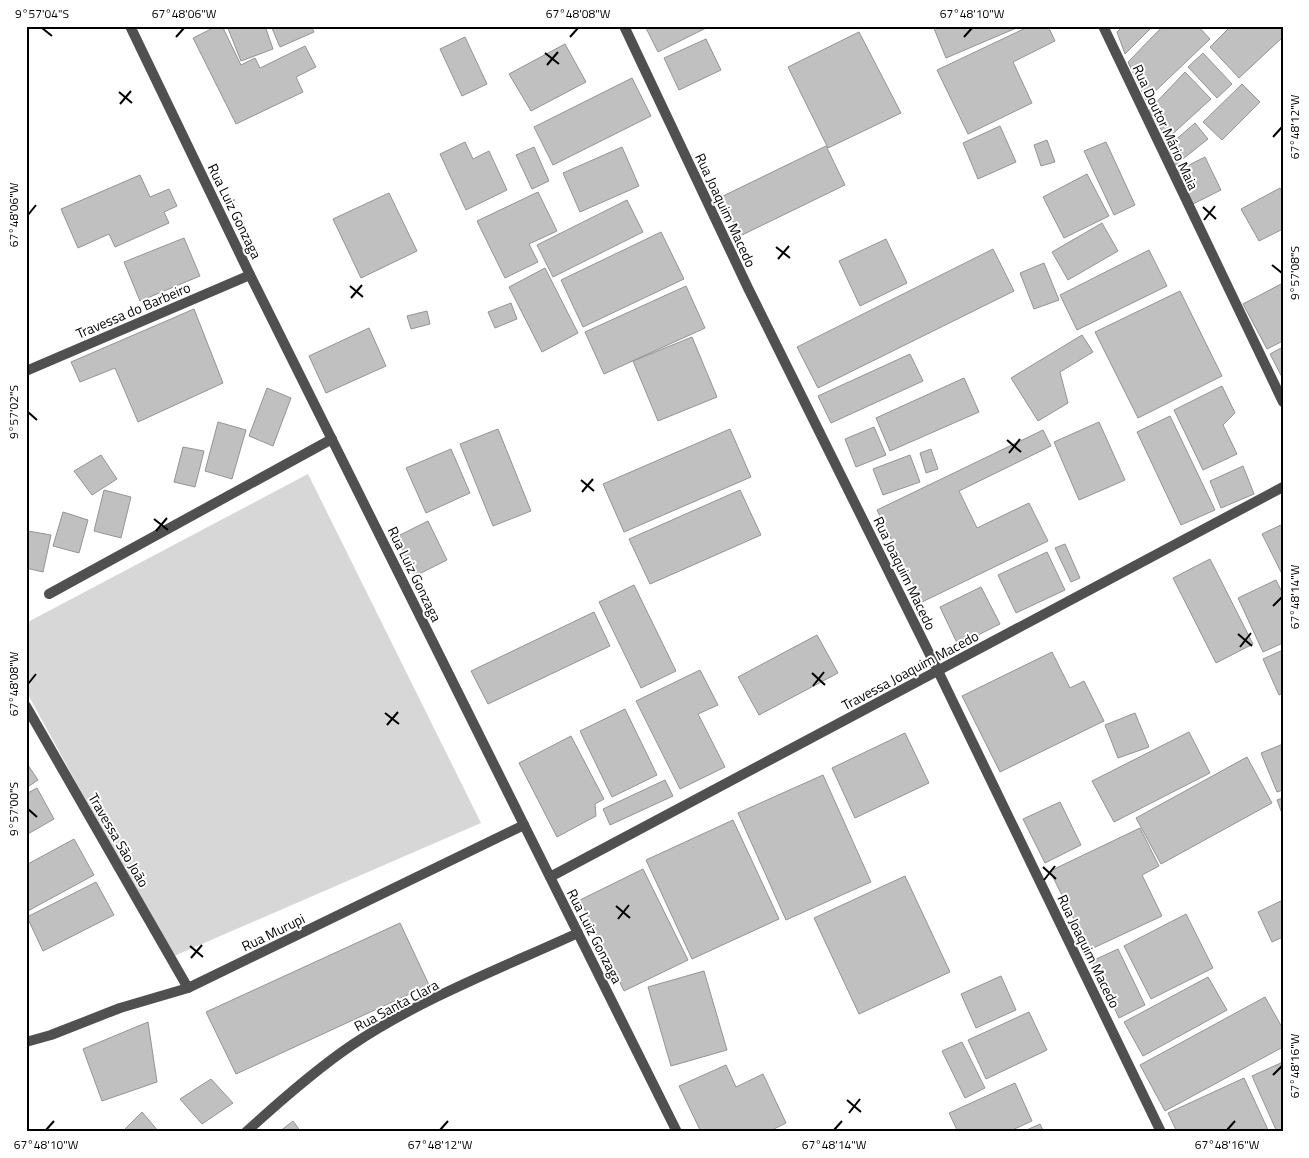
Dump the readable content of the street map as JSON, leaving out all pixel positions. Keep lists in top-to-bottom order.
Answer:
{
  "streets": {
    "street": [
      "Rua Doutor Mário Maia",
      "Rua Joaquim Macedo",
      "Rua Luiz Gonzaga",
      "Travessa do Barbeiro",
      "Travessa Joaquim Macedo",
      "Travessa São João",
      "Rua Murupi",
      "Rua Santa Clara"
    ]
  },
  "crossings": [
    ["Rua Joaquim Macedo", "Travessa Joaquim Macedo"],
    ["Rua Luiz Gonzaga", "Travessa do Barbeiro"],
    ["Rua Luiz Gonzaga", "Travessa Joaquim Macedo"],
    ["Rua Luiz Gonzaga", "Rua Murupi"],
    ["Rua Luiz Gonzaga", "Rua Santa Clara"],
    ["Travessa São João", "Rua Murupi"]
  ],
  "coordinates": [
    "9°57'04\"S",
    "67°48'06\"W",
    "67°48'08\"W",
    "67°48'10\"W",
    "67°48'12\"W",
    "9°57'08\"S",
    "9°57'02\"S",
    "67°48'14\"W",
    "9°57'00\"S",
    "67°48'16\"W"
  ]
}
